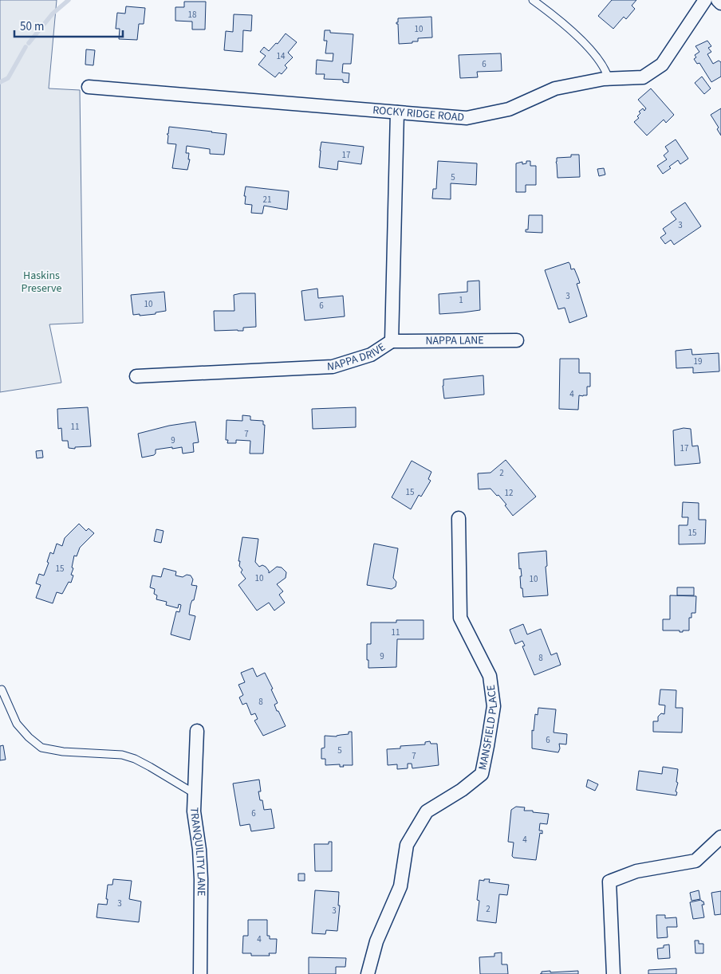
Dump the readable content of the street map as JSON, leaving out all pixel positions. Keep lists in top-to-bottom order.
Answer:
{
  "streets": {
    "street": [
      "ROCKY RIDGE ROAD",
      "NAPPA LANE",
      "NAPPA DRIVE",
      "MANSFIELD PLACE",
      "TRANQUILITY LANE"
    ]
  },
  "crossings": [
    ["ROCKY RIDGE ROAD", "NAPPA DRIVE"],
    ["NAPPA LANE", "NAPPA DRIVE"]
  ],
  "parks": ["Haskins Preserve"],
  "house_numbers": [
    "18",
    "10",
    "14",
    "6",
    "17",
    "5",
    "21",
    "3",
    "3",
    "1",
    "10",
    "6",
    "19",
    "4",
    "11",
    "7",
    "9",
    "17",
    "2",
    "15",
    "12",
    "15",
    "15",
    "10",
    "10",
    "11",
    "9",
    "8",
    "8",
    "6",
    "5",
    "7",
    "6",
    "4",
    "3",
    "2",
    "3",
    "4"
  ],
  "scale_bar": "50 m"
}
